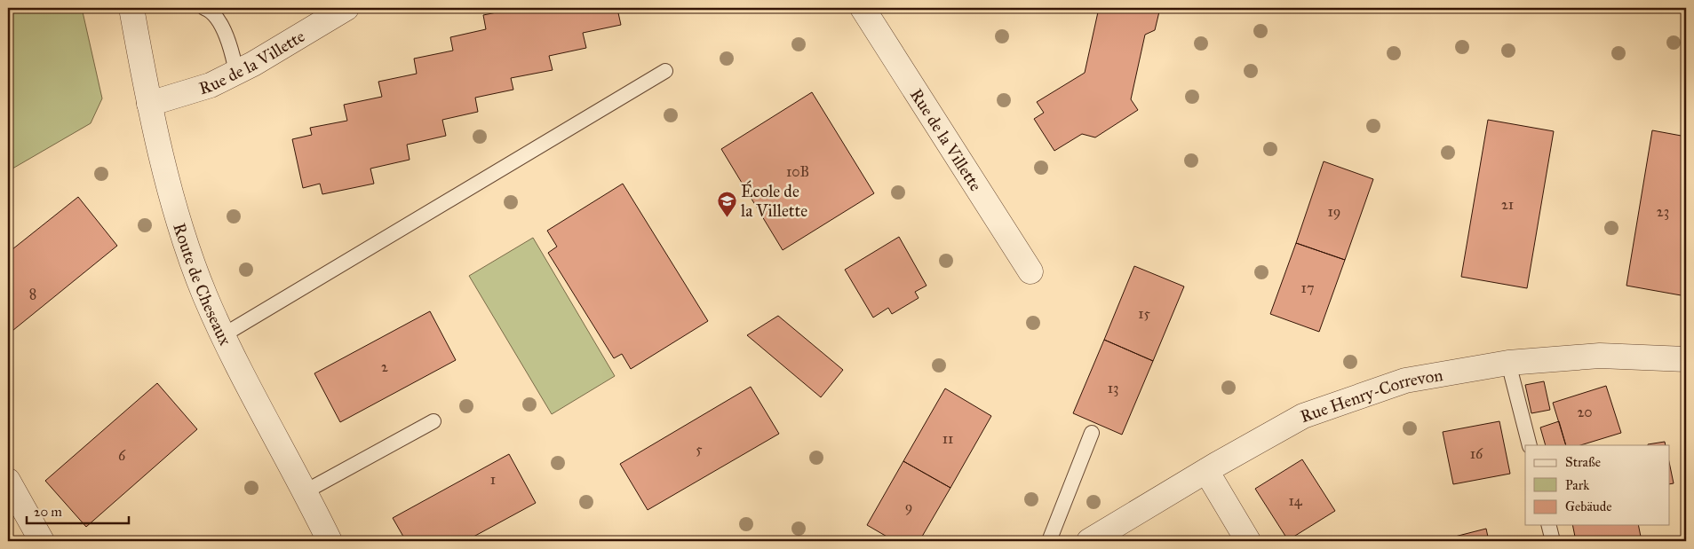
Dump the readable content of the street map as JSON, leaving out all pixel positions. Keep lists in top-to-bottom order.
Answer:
{
  "streets": {
    "street": ["Rue de la Villette", "Route de Cheseaux", "Rue Henry-Correvon"]
  },
  "crossings": [
    ["Rue de la Villette", "Route de Cheseaux"]
  ],
  "places": {
    "school or university": ["École de la Villette"]
  },
  "house_numbers": [
    "10B",
    "21",
    "19",
    "23",
    "17",
    "8",
    "15",
    "2",
    "13",
    "20",
    "11",
    "5",
    "16",
    "6",
    "1",
    "14",
    "9"
  ],
  "legend": ["Straße", "Park", "Gebäude"],
  "scale_bar": "20 m"
}
